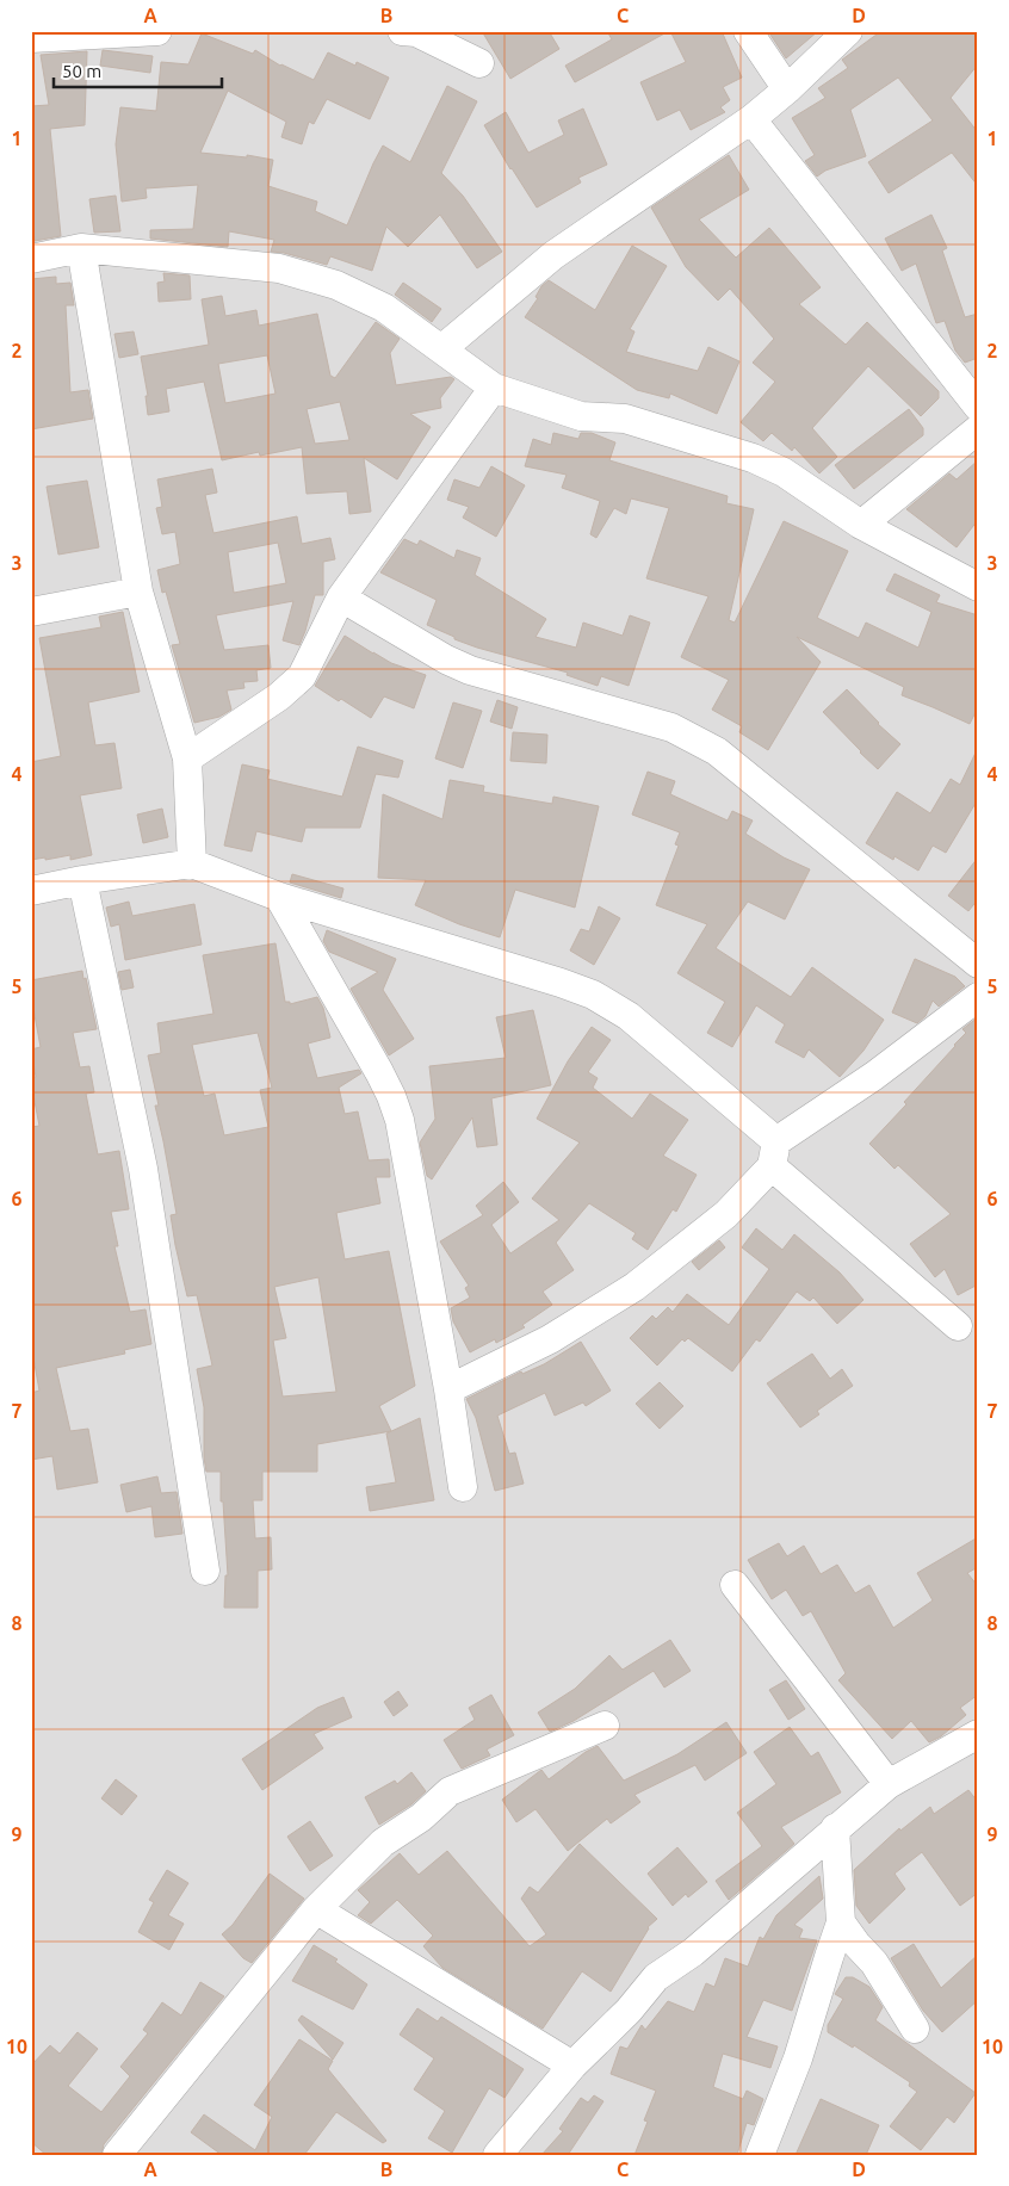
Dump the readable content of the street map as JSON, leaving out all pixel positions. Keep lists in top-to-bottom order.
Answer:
{
  "scale_bar": "50 m",
  "grid": {
    "columns": [
      "A",
      "B",
      "C",
      "D"
    ],
    "rows": [
      "1",
      "2",
      "3",
      "4",
      "5",
      "6",
      "7",
      "8",
      "9",
      "10"
    ]
  }
}
